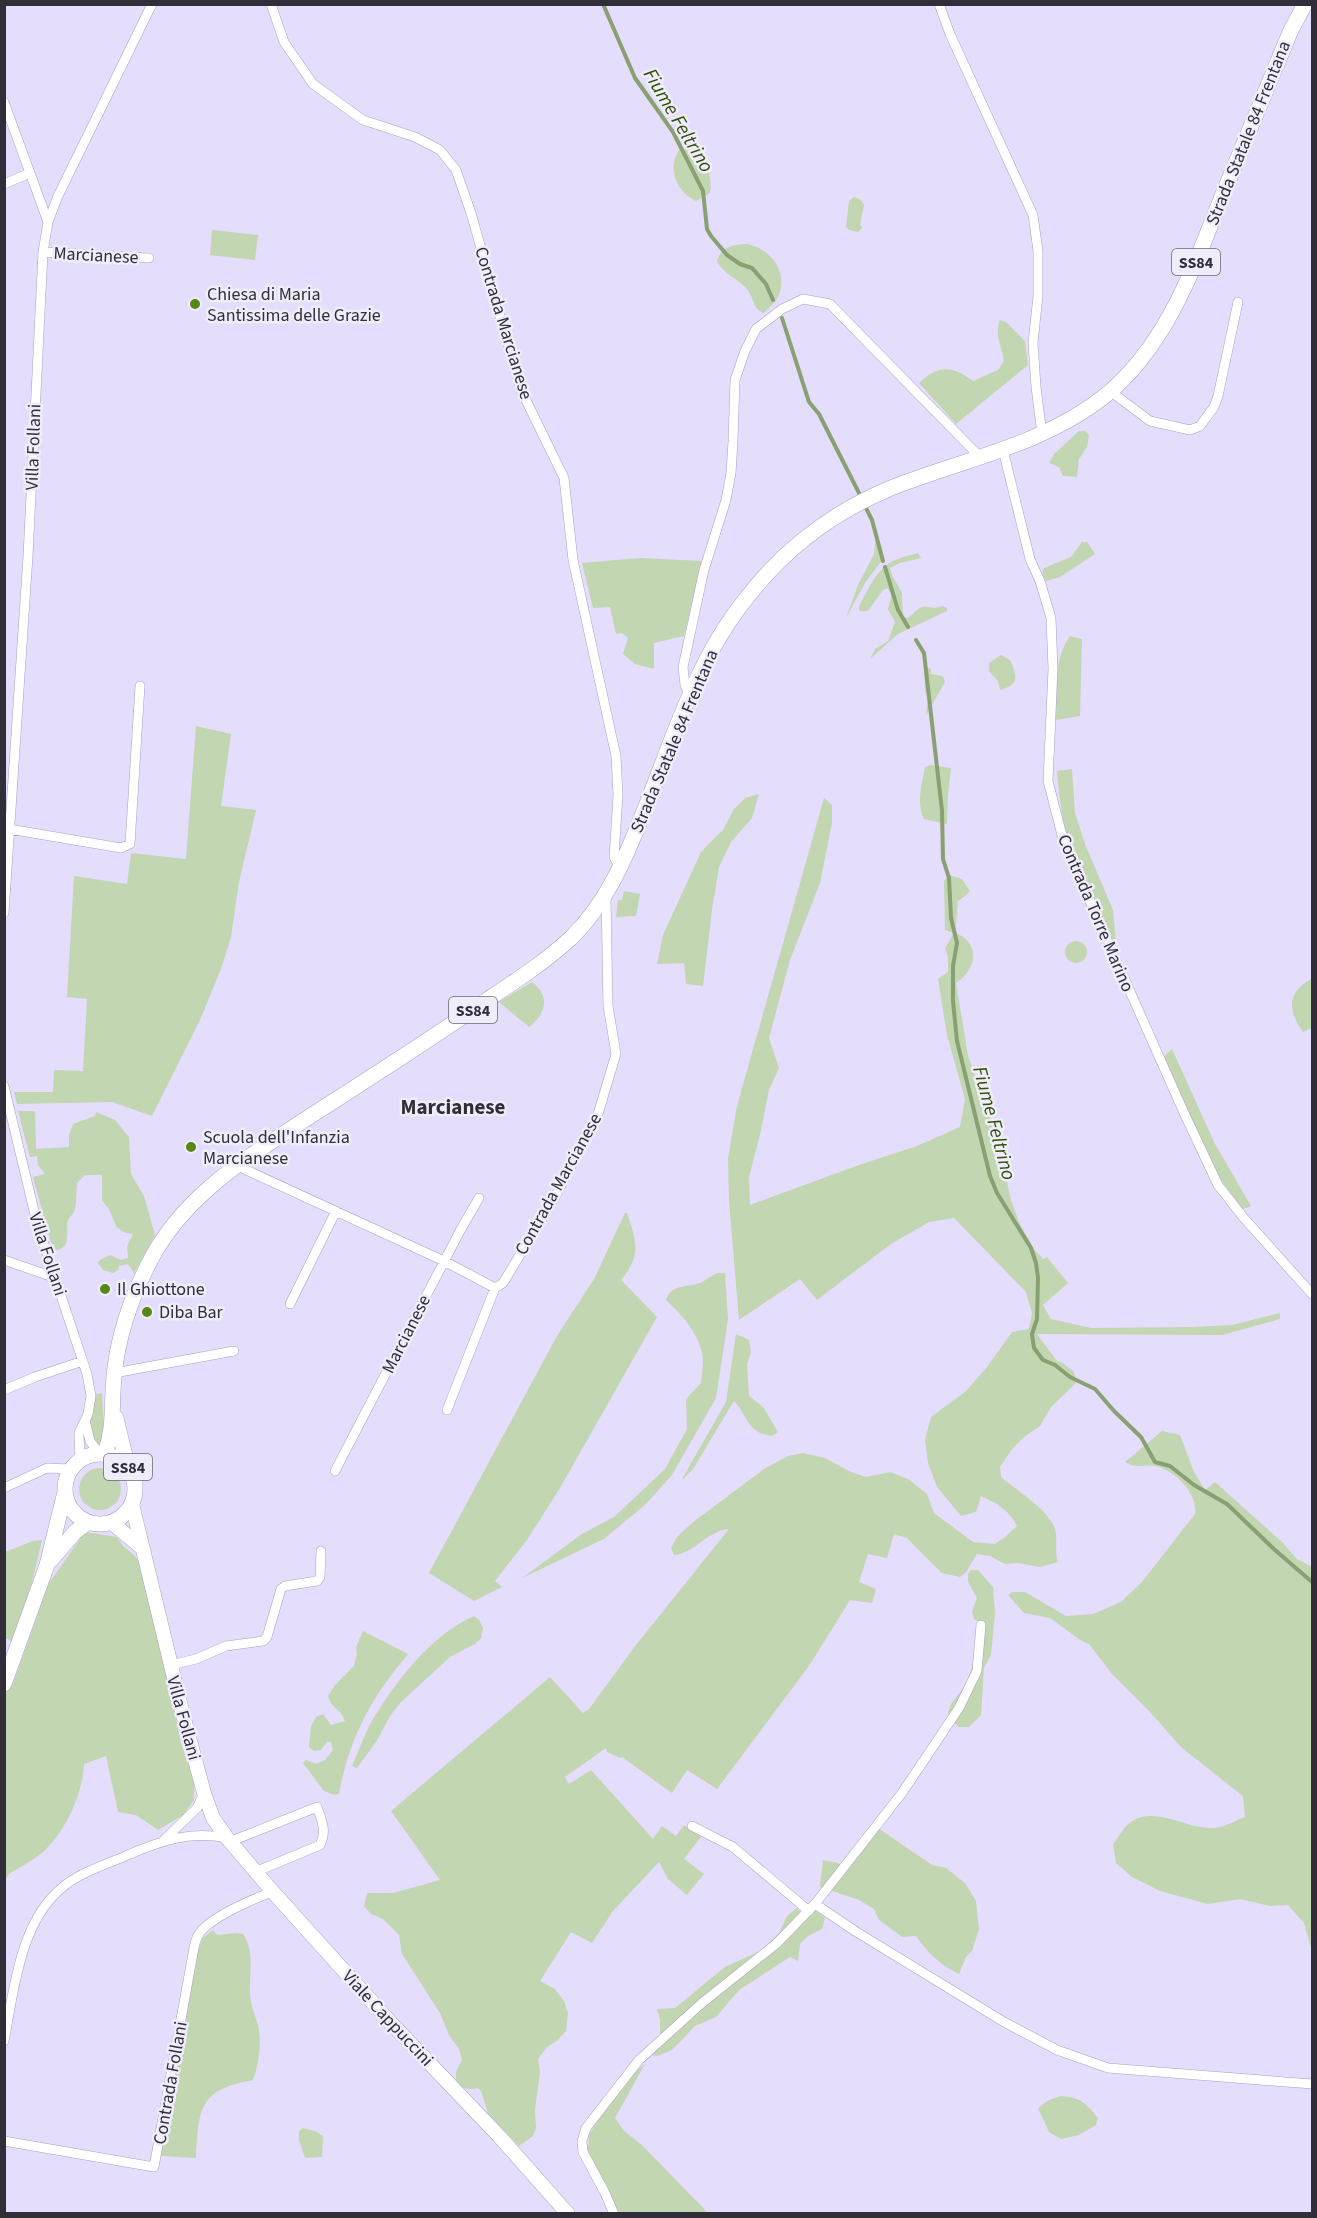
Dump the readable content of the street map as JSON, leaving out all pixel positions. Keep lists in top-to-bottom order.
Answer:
{
  "streets": {
    "main road": ["Strada Statale 84 Frentana", "SS84"],
    "street": [
      "Marcianese",
      "Contrada Marcianese",
      "Villa Follani",
      "Contrada Torre Marino",
      "Viale Cappuccini",
      "Contrada Follani"
    ]
  },
  "crossings": [
    ["Strada Statale 84 Frentana", "SS84"],
    ["Strada Statale 84 Frentana", "Contrada Marcianese"],
    ["Strada Statale 84 Frentana", "Villa Follani"],
    ["Strada Statale 84 Frentana", "Contrada Torre Marino"],
    ["Marcianese", "Villa Follani"],
    ["SS84", "Villa Follani"],
    ["Villa Follani", "Viale Cappuccini"],
    ["Viale Cappuccini", "Contrada Follani"]
  ],
  "districts": ["Marcianese"],
  "water": ["Fiume Feltrino"],
  "places": [
    "Chiesa di Maria Santissima delle Grazie",
    "Scuola dell'Infanzia Marcianese",
    "Il Ghiottone",
    "Diba Bar"
  ]
}
